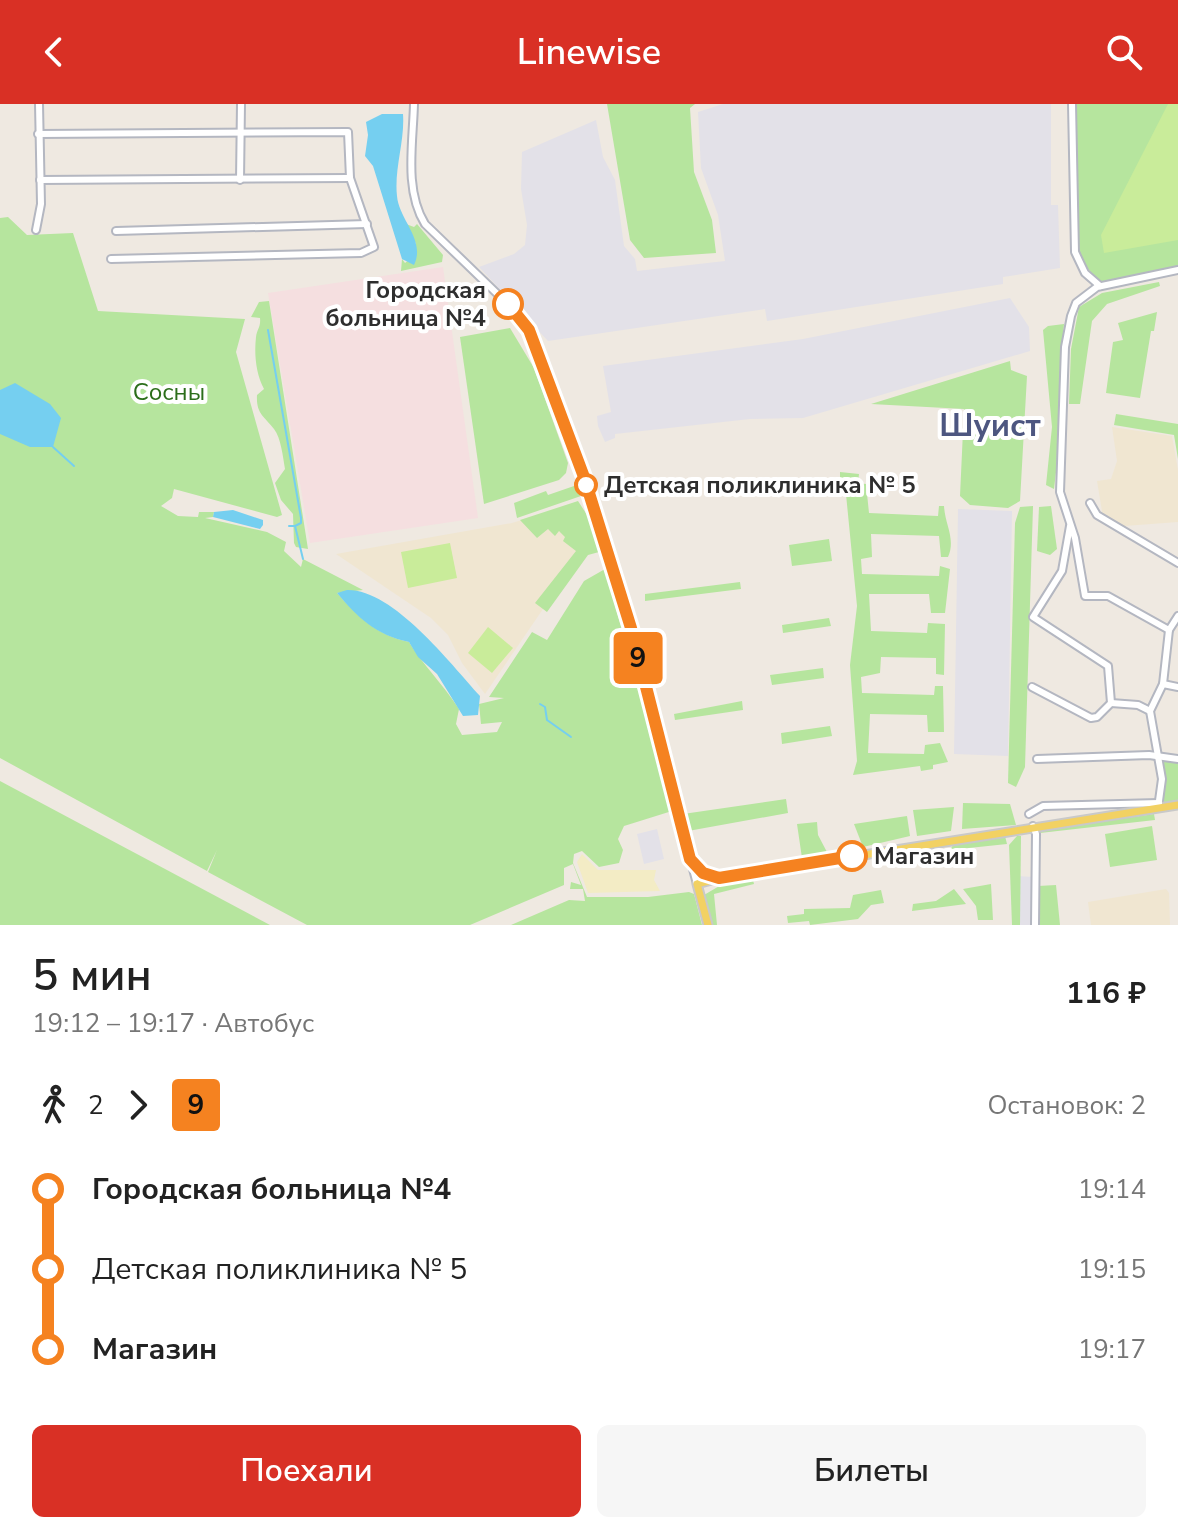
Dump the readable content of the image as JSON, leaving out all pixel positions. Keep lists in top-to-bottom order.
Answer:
{
  "districts": ["Шуист"],
  "parks": ["Сосны"],
  "places": ["Городская больница №4", "Детская поликлиника № 5", "Магазин"],
  "lines": ["bus line 9"],
  "page": {
    "header": "Linewise",
    "on_map": "9",
    "heading": ["5 мин", "19:12 – 19:17 · Автобус", "116 ₽"],
    "legs": ["2", "9", "Остановок: 2"],
    "list": [
      {
        "name": "Городская больница №4",
        "value": "19:14"
      },
      {
        "name": "Детская поликлиника № 5",
        "value": "19:15"
      },
      {
        "name": "Магазин",
        "value": "19:17"
      }
    ],
    "buttons": ["Поехали", "Билеты"]
  }
}
